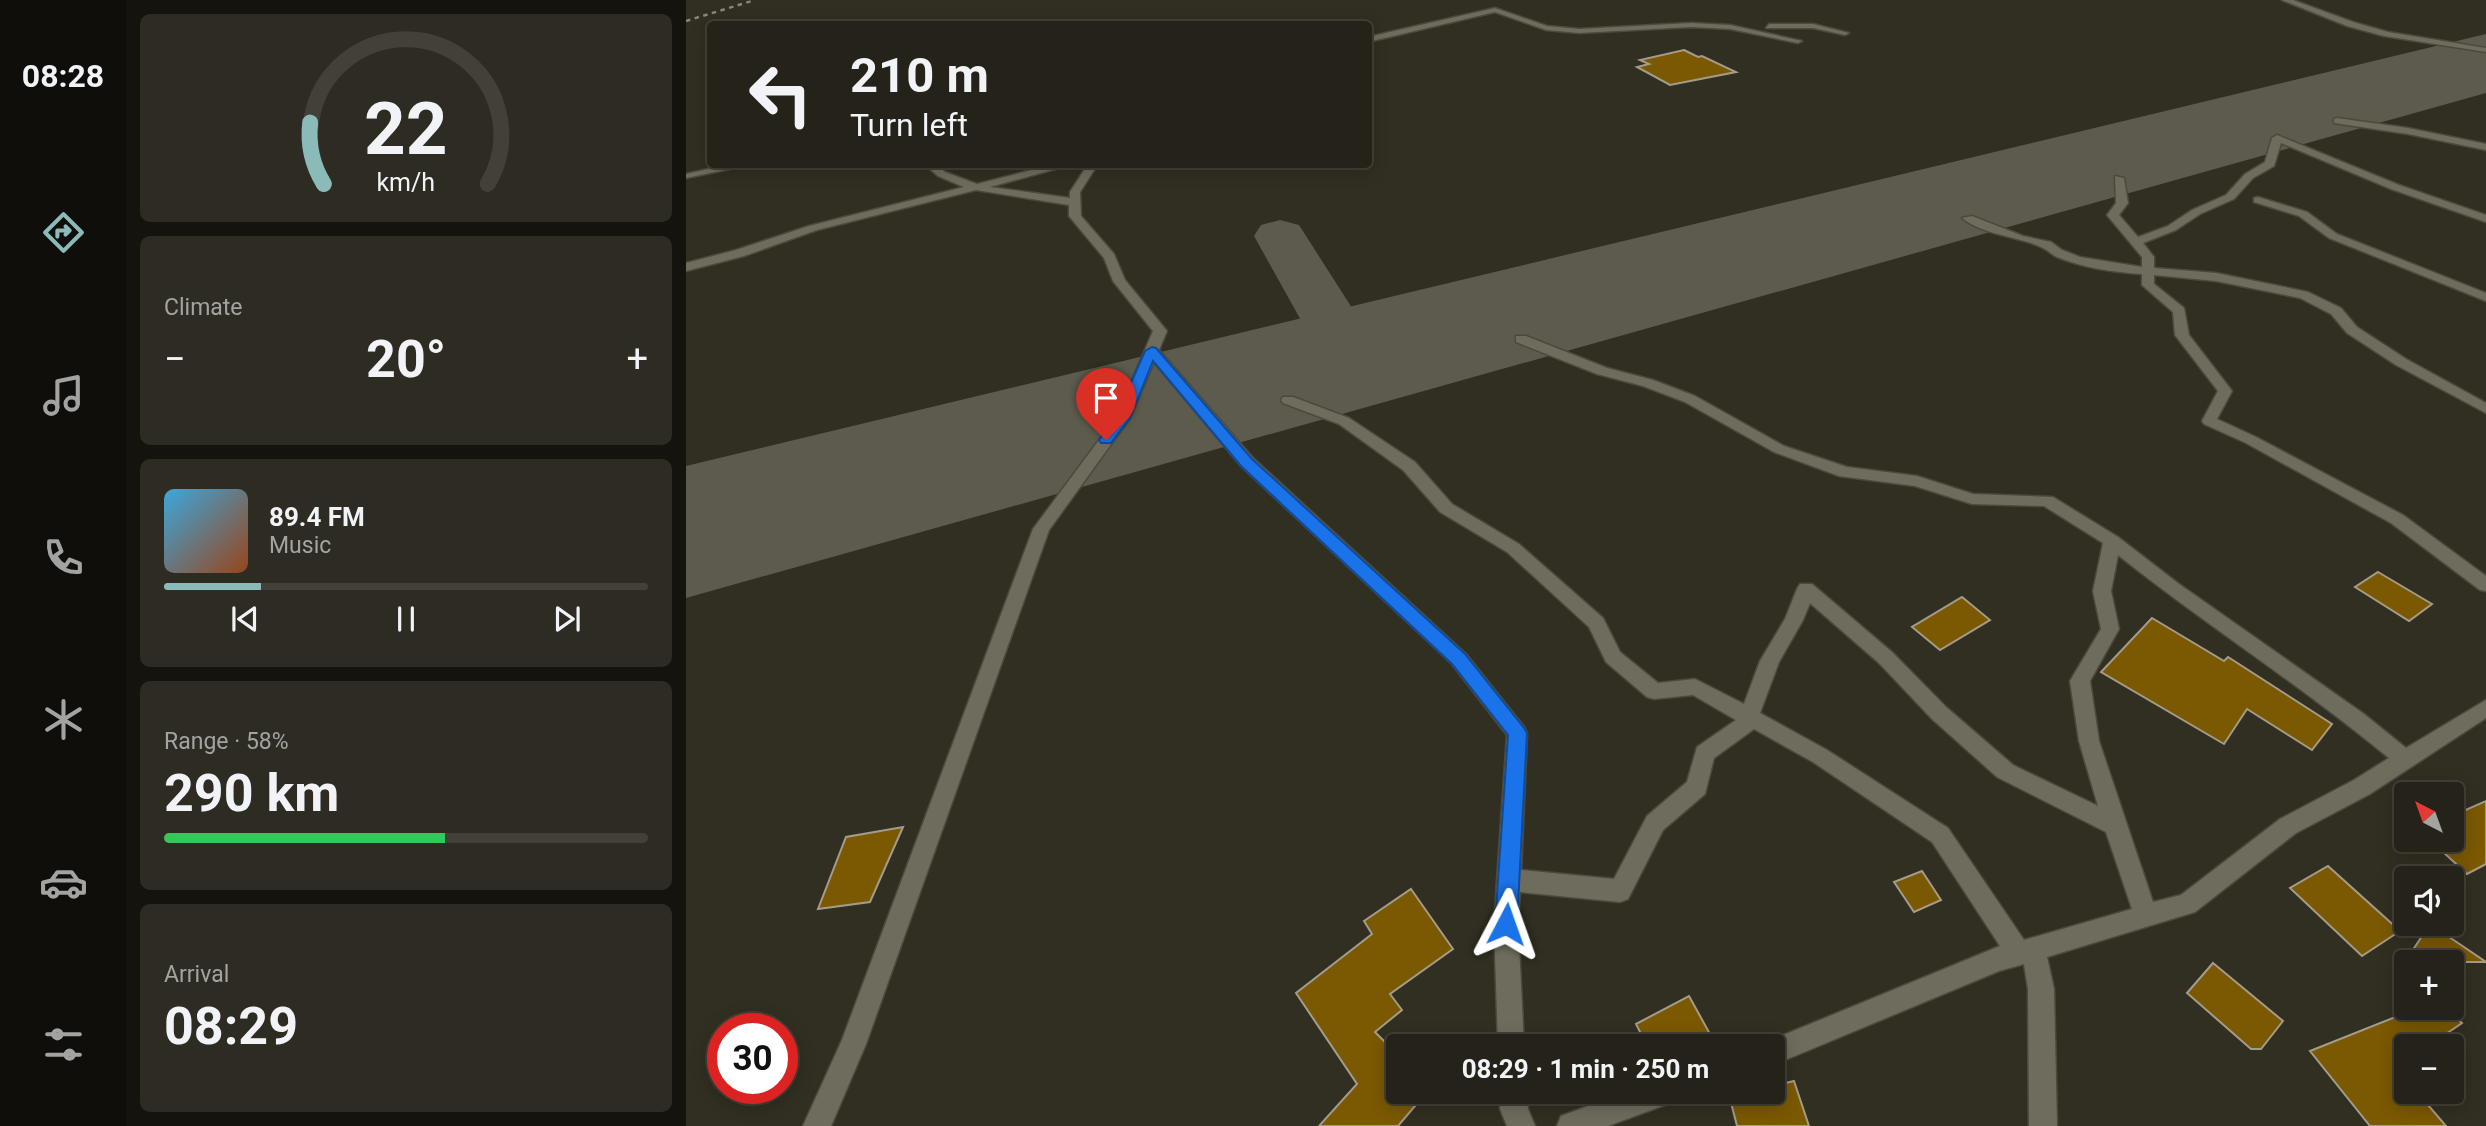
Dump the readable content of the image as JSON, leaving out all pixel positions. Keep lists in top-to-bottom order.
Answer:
{
  "north": "top left",
  "page": {
    "tabs": "08:28",
    "turn": ["210 m", "Turn left"],
    "tile": [
      "Climate",
      ["Range · 58%", "290 km"],
      ["Arrival", "08:29"]
    ],
    "heat": ["−", "20°", "+"],
    "song": ["89.4 FM", "Music"],
    "map_buttons": ["+", "−"],
    "limit": "30",
    "trip": "08:29 · 1 min · 250 m",
    "gauge": ["22", "km/h"]
  }
}
